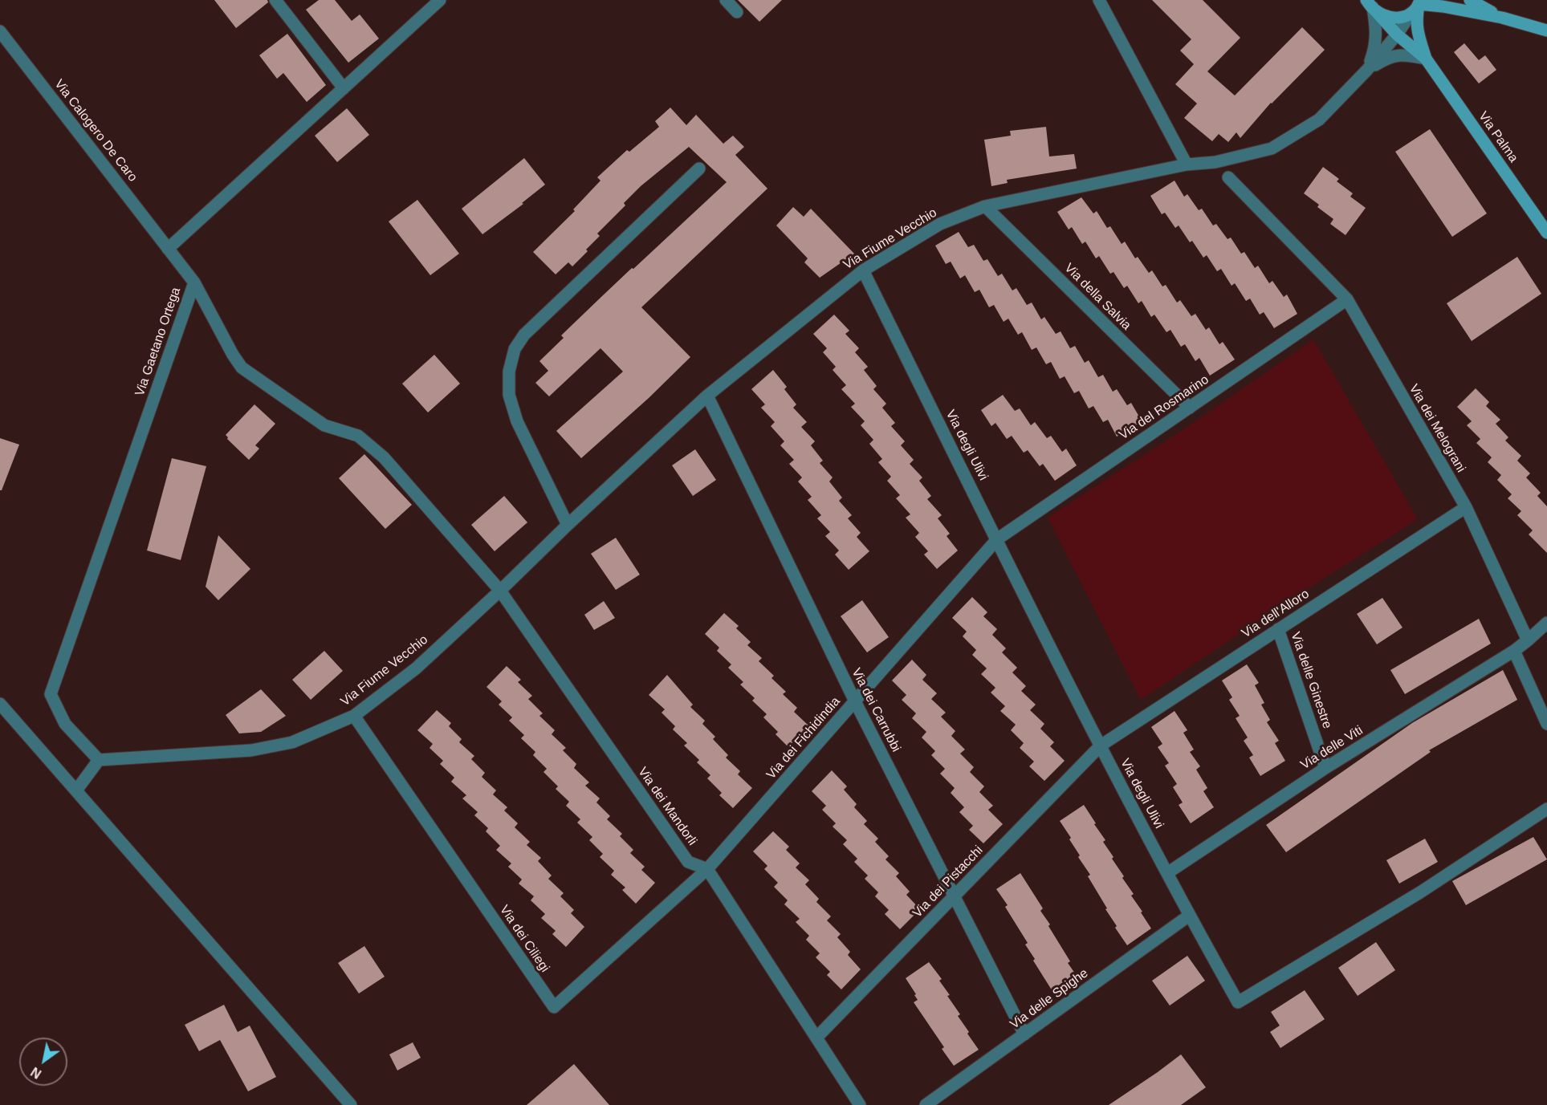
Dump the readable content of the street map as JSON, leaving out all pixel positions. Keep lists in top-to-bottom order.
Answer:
{
  "streets": {
    "main road": ["Via Palma"],
    "street": [
      "Via Calogero De Caro",
      "Via Fiume Vecchio",
      "Via della Salvia",
      "Via Gaetano Ortega",
      "Via del Rosmarino",
      "Via dei Melograni",
      "Via degli Ulivi",
      "Via dell'Alloro",
      "Via delle Ginestre",
      "Via dei Carrubbi",
      "Via dei Fichidindia",
      "Via delle Viti",
      "Via dei Mandorli",
      "Via dei Pistacchi",
      "Via dei Ciliegi",
      "Via delle Spighe"
    ]
  },
  "crossings": [
    ["Via Calogero De Caro", "Via Gaetano Ortega"],
    ["Via Fiume Vecchio", "Via della Salvia"],
    ["Via Fiume Vecchio", "Via Gaetano Ortega"],
    ["Via Fiume Vecchio", "Via degli Ulivi"],
    ["Via Fiume Vecchio", "Via dei Carrubbi"],
    ["Via Fiume Vecchio", "Via dei Mandorli"],
    ["Via Fiume Vecchio", "Via dei Ciliegi"],
    ["Via della Salvia", "Via del Rosmarino"],
    ["Via Gaetano Ortega", "Via dei Mandorli"],
    ["Via del Rosmarino", "Via dei Melograni"],
    ["Via del Rosmarino", "Via degli Ulivi"],
    ["Via del Rosmarino", "Via dei Fichidindia"],
    ["Via dei Melograni", "Via dell'Alloro"],
    ["Via degli Ulivi", "Via dell'Alloro"],
    ["Via degli Ulivi", "Via dei Fichidindia"],
    ["Via degli Ulivi", "Via delle Viti"],
    ["Via degli Ulivi", "Via dei Pistacchi"],
    ["Via degli Ulivi", "Via delle Spighe"],
    ["Via dell'Alloro", "Via delle Ginestre"],
    ["Via dell'Alloro", "Via dei Pistacchi"],
    ["Via delle Ginestre", "Via delle Viti"],
    ["Via dei Carrubbi", "Via dei Fichidindia"],
    ["Via dei Carrubbi", "Via dei Pistacchi"],
    ["Via dei Carrubbi", "Via delle Spighe"],
    ["Via dei Fichidindia", "Via dei Mandorli"],
    ["Via dei Fichidindia", "Via dei Ciliegi"],
    ["Via dei Mandorli", "Via dei Ciliegi"]
  ],
  "north": "bottom left"
}
